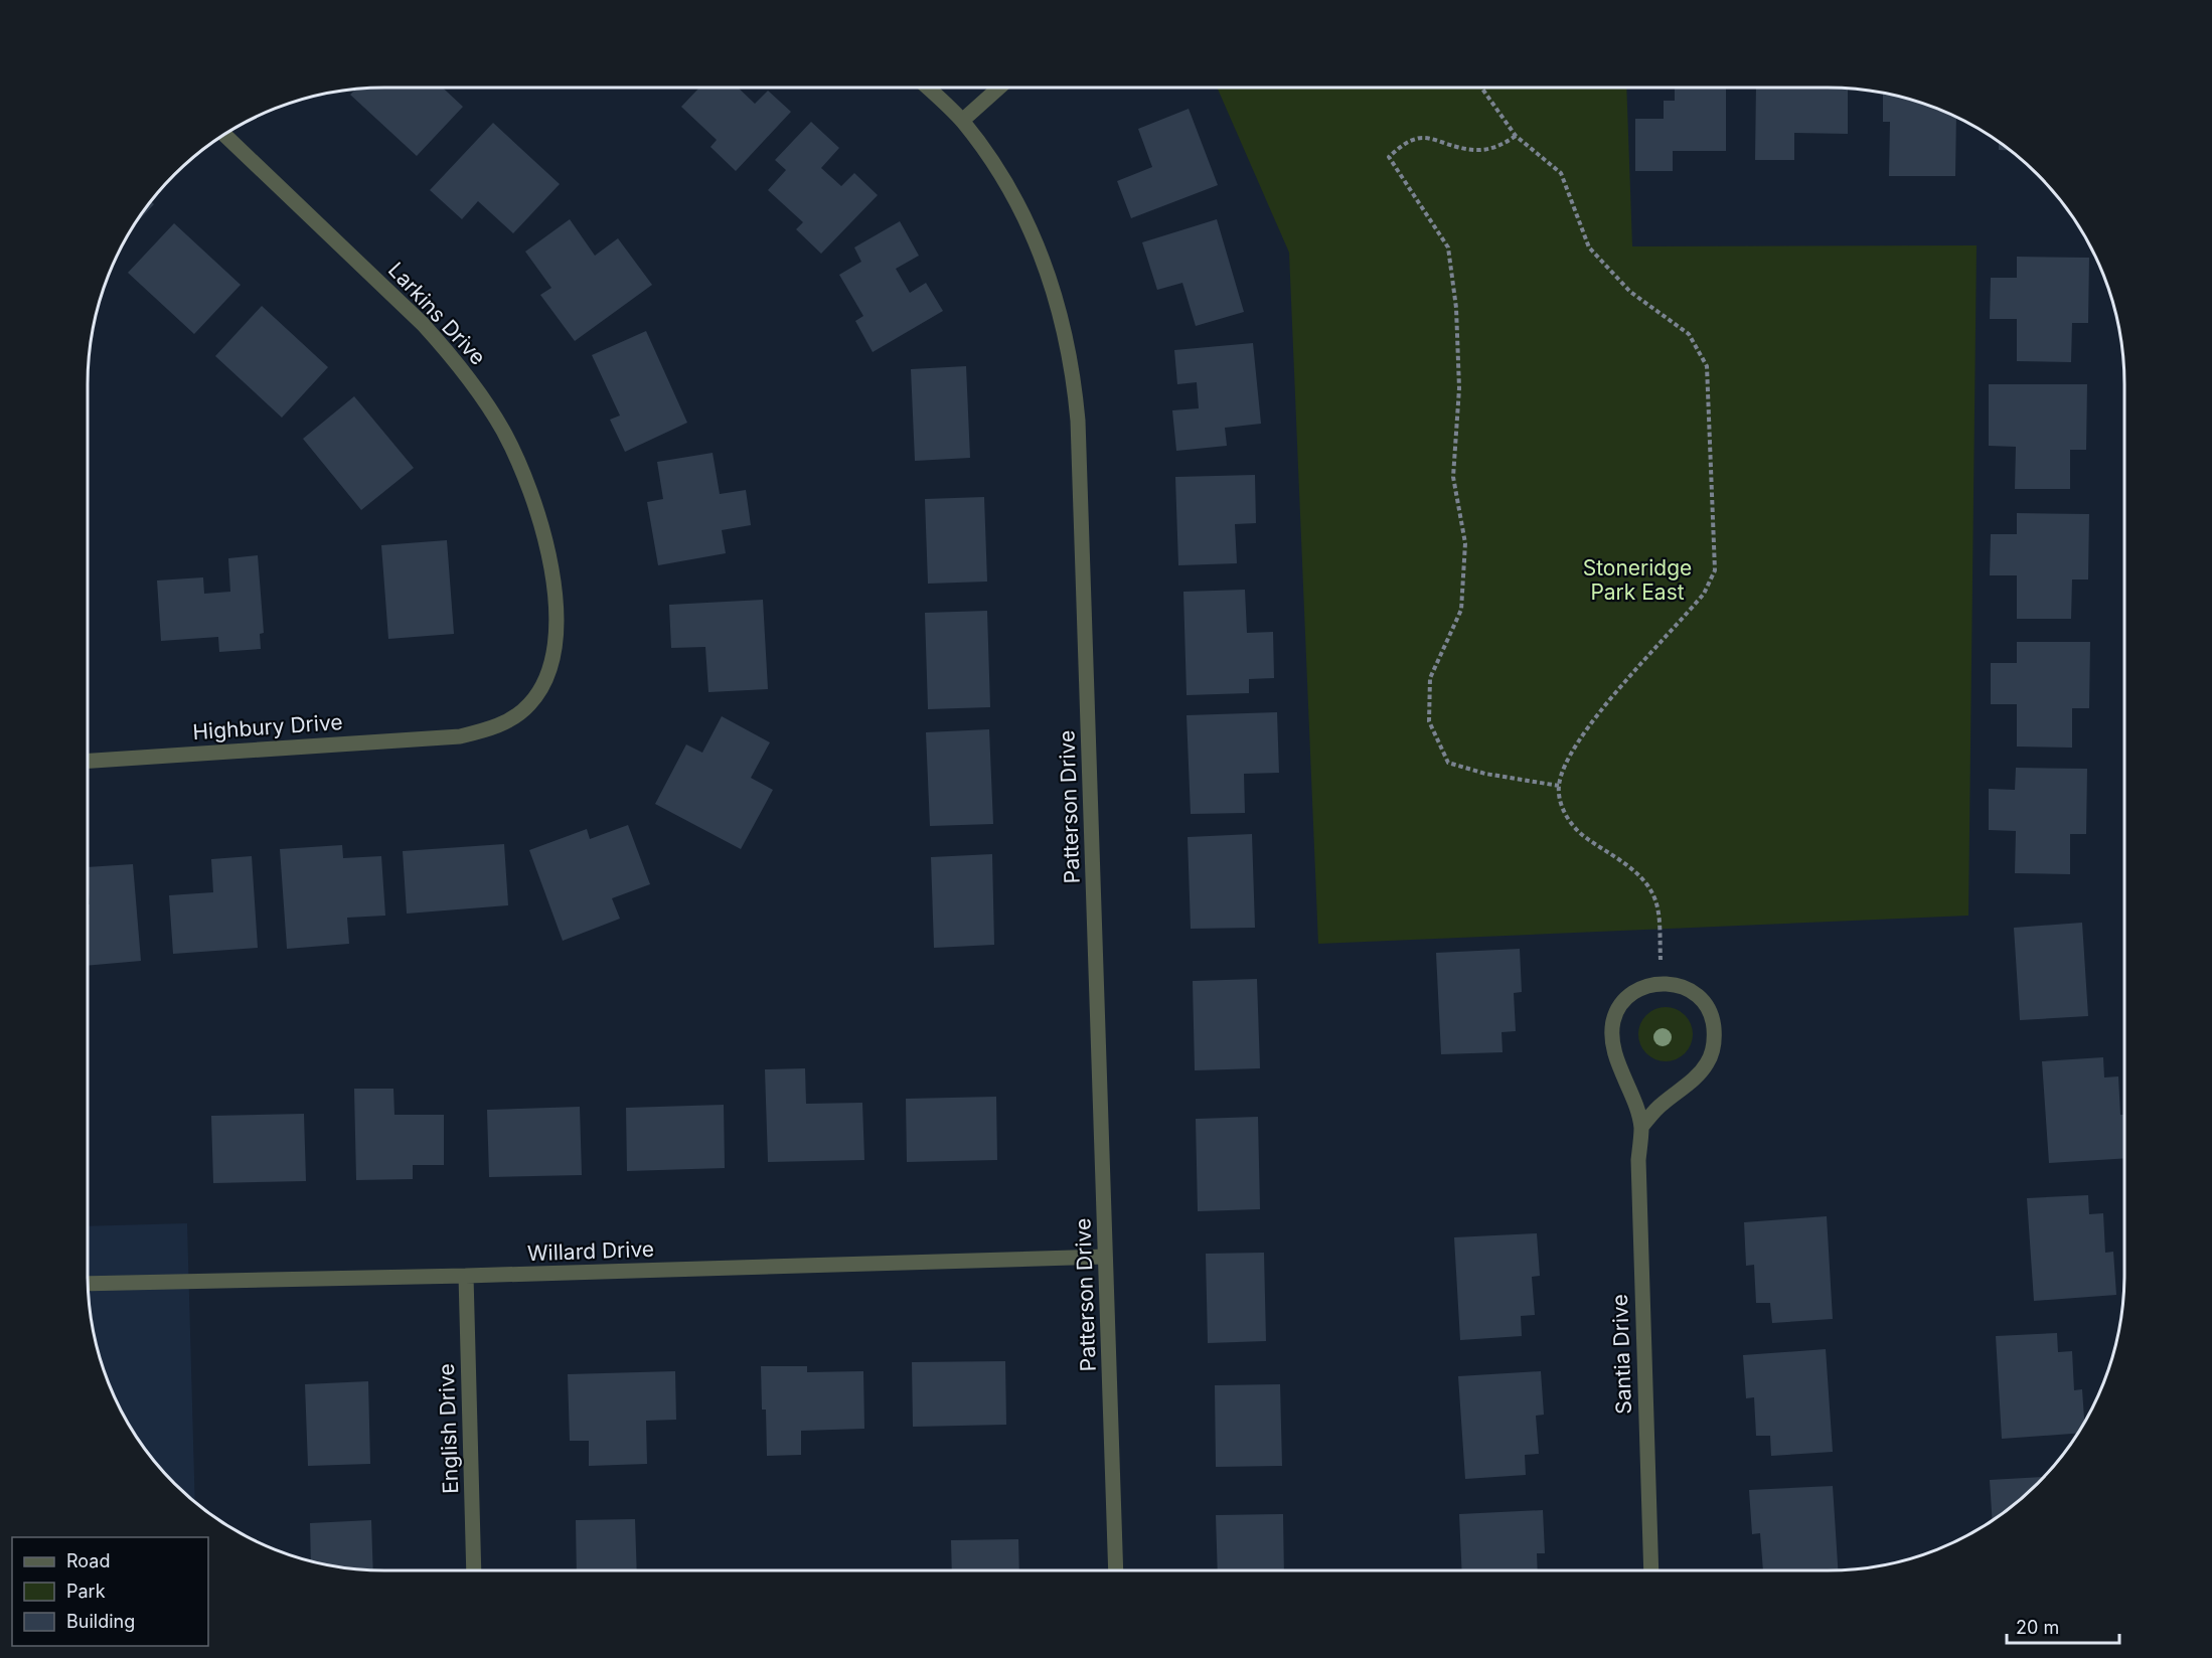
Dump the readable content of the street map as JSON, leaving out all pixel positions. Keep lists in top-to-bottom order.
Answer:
{
  "streets": {
    "street": [
      "Larkins Drive",
      "Highbury Drive",
      "Patterson Drive",
      "Willard Drive",
      "Santia Drive",
      "English Drive"
    ]
  },
  "crossings": [
    ["Larkins Drive", "Highbury Drive"],
    ["Patterson Drive", "Willard Drive"],
    ["Willard Drive", "English Drive"]
  ],
  "parks": ["Stoneridge Park East"],
  "legend": ["Road", "Park", "Building"],
  "scale_bar": "20 m"
}
